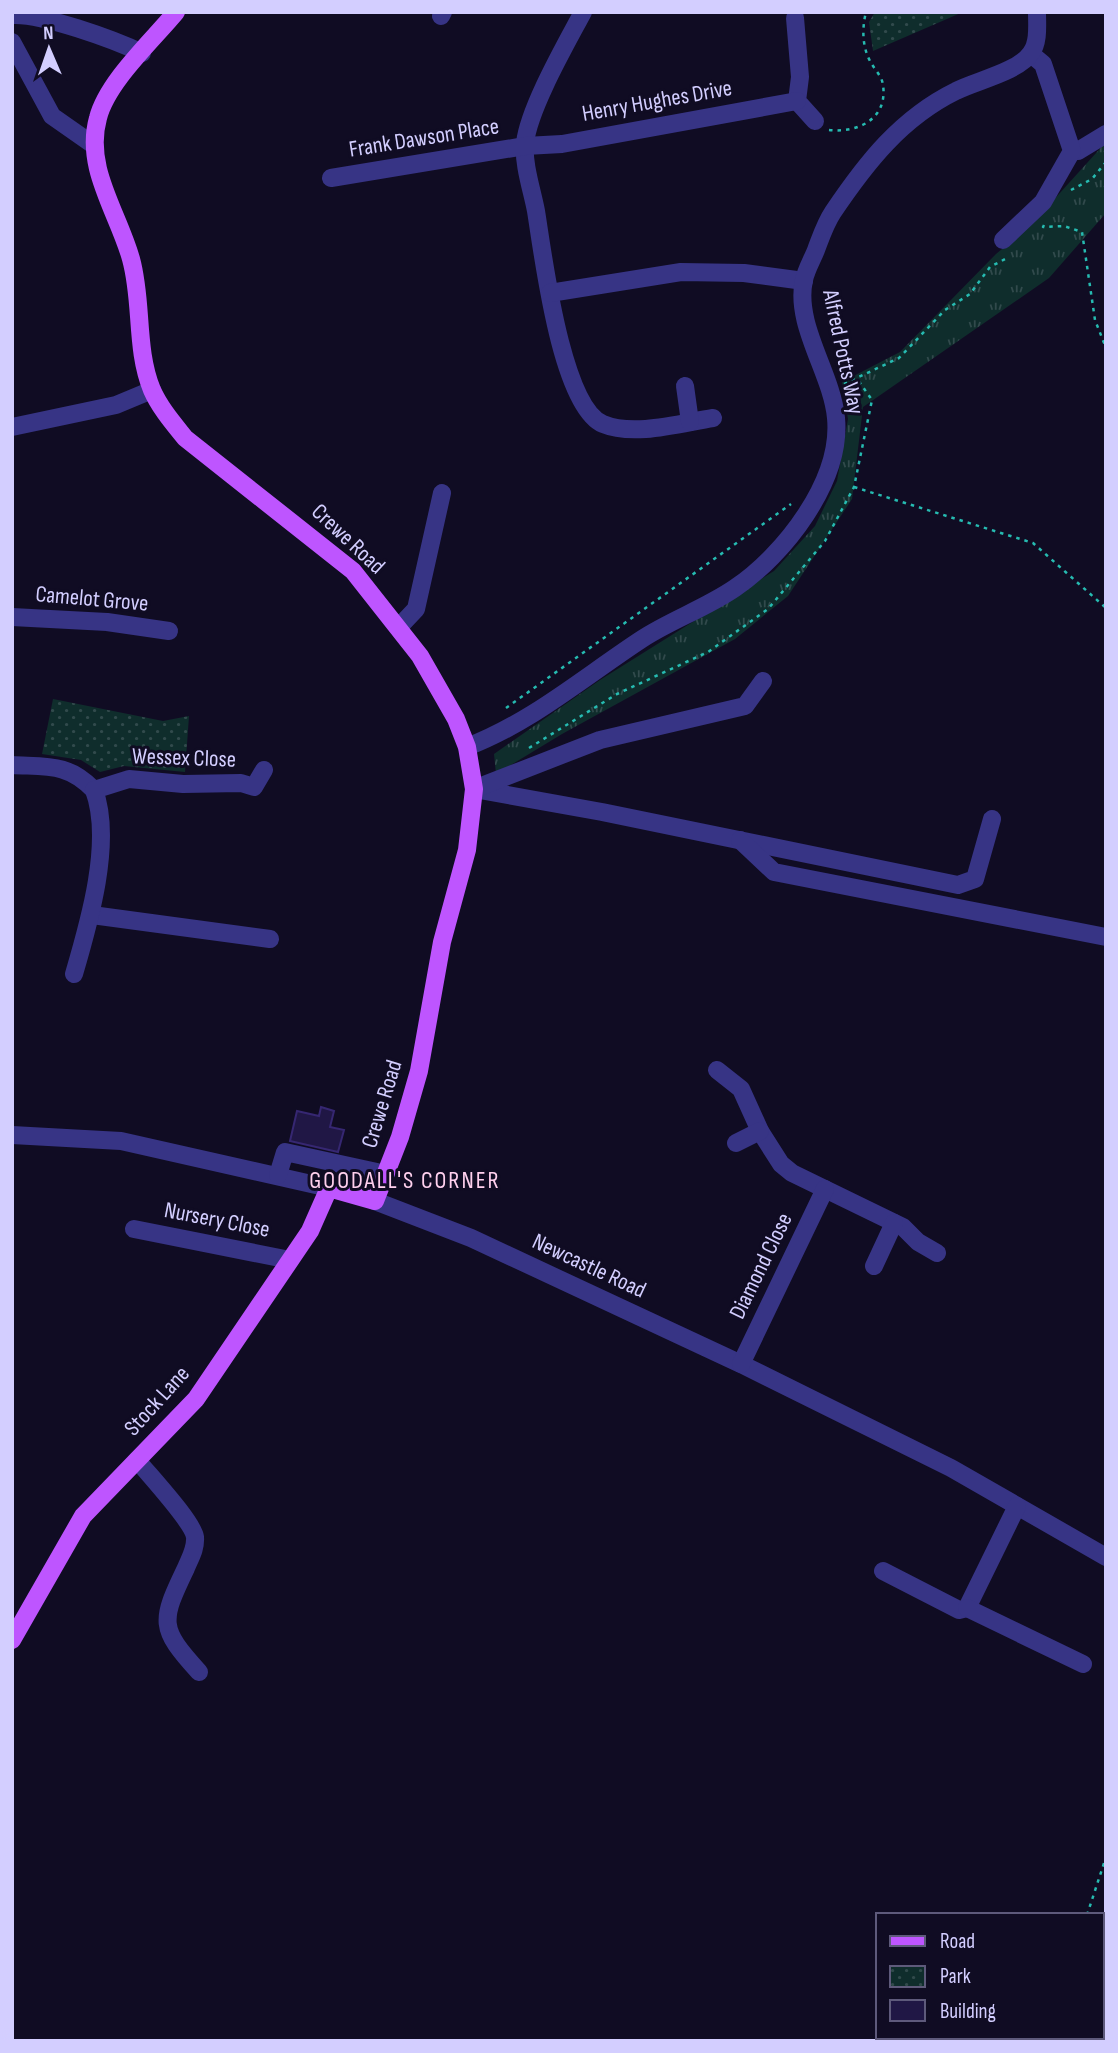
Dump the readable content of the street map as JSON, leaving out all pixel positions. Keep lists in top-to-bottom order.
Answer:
{
  "streets": {
    "main road": ["Crewe Road", "Newcastle Road", "Stock Lane"],
    "street": [
      "Henry Hughes Drive",
      "Frank Dawson Place",
      "Alfred Potts Way",
      "Camelot Grove",
      "Wessex Close",
      "Nursery Close",
      "Diamond Close"
    ]
  },
  "crossings": [
    ["Henry Hughes Drive", "Frank Dawson Place"],
    ["Alfred Potts Way", "Crewe Road"],
    ["Crewe Road", "Newcastle Road"],
    ["Nursery Close", "Stock Lane"],
    ["Newcastle Road", "Diamond Close"],
    ["Newcastle Road", "Stock Lane"]
  ],
  "districts": ["GOODALL'S CORNER"],
  "legend": ["Road", "Park", "Building"],
  "north": "top"
}
